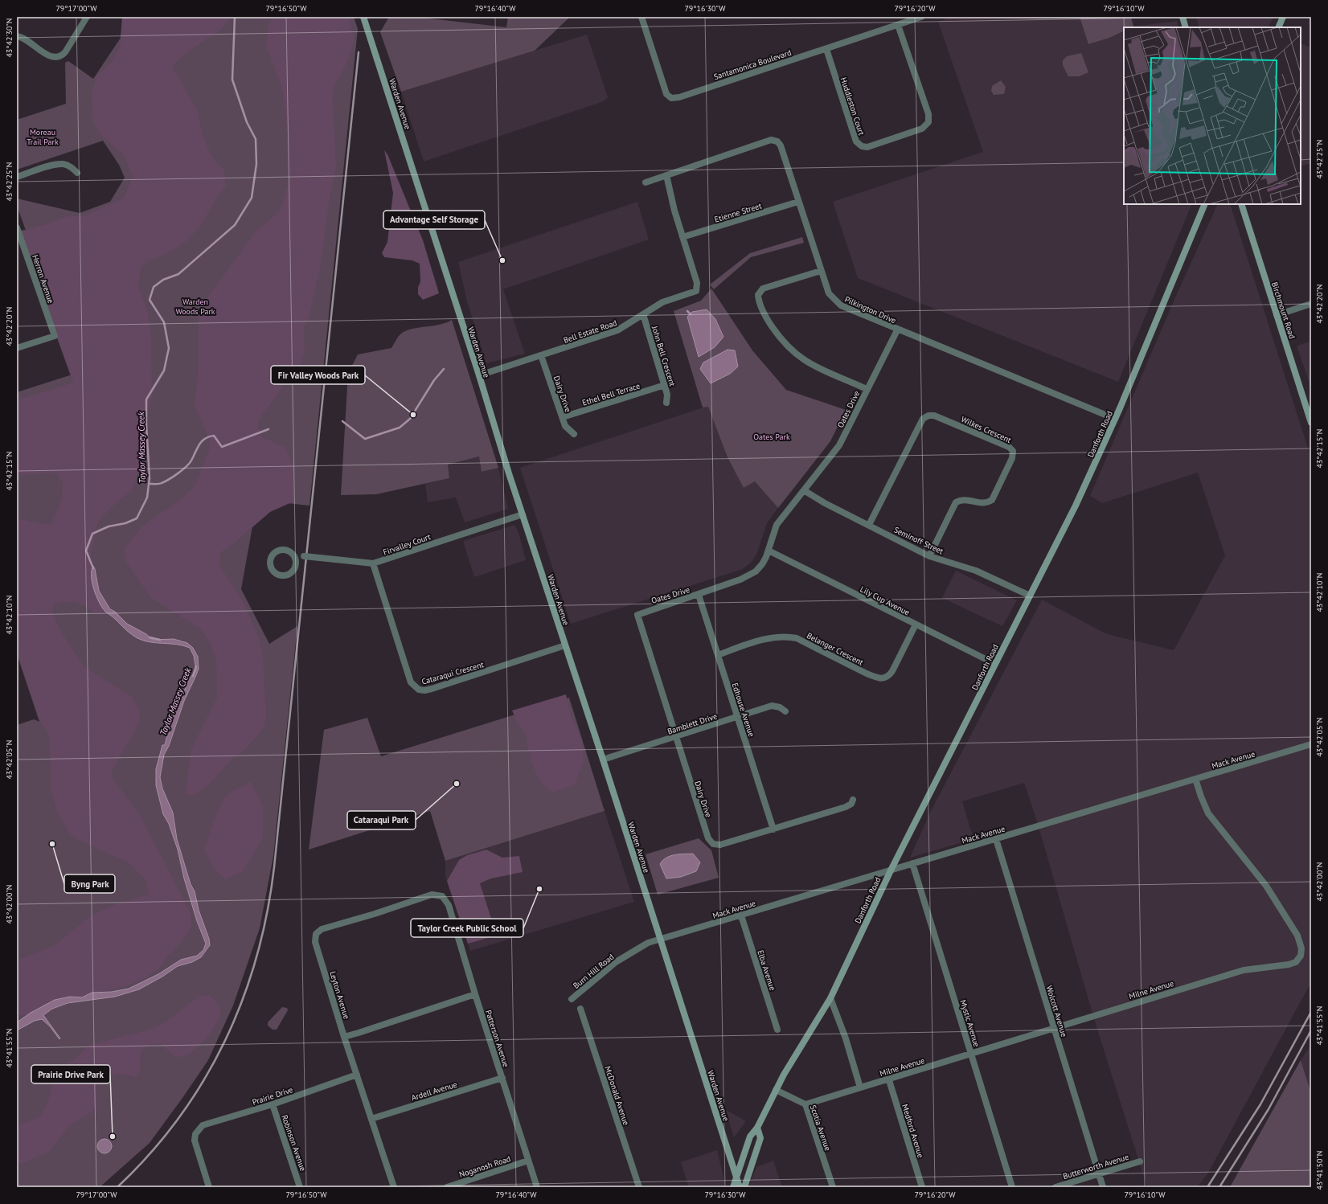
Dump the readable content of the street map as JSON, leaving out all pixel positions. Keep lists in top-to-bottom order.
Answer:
{
  "streets": {
    "main road": ["Warden Avenue", "Birchmount Road", "Danforth Road"],
    "street": [
      "Santamonica Boulevard",
      "Huddleston Court",
      "Etienne Street",
      "Herron Avenue",
      "Pilkington Drive",
      "Bell Estate Road",
      "John Bell Crescent",
      "Dairy Drive",
      "Ethel Bell Terrace",
      "Oates Drive",
      "Wilkes Crescent",
      "Seminoff Street",
      "Firvalley Court",
      "Lily Cup Avenue",
      "Belanger Crescent",
      "Cataraqui Crescent",
      "Edhouse Avenue",
      "Bamblett Drive",
      "Mack Avenue",
      "Elba Avenue",
      "Burn Hill Road",
      "Milne Avenue",
      "Leyton Avenue",
      "Wolcott Avenue",
      "Mystic Avenue",
      "Patterson Avenue",
      "Ardell Avenue",
      "Prairie Drive",
      "McDonald Avenue",
      "Scotia Avenue",
      "Medford Avenue",
      "Robinson Avenue",
      "Noganosh Road",
      "Butterworth Avenue"
    ]
  },
  "crossings": [
    ["Santamonica Boulevard", "Huddleston Court"],
    ["Warden Avenue", "Bell Estate Road"],
    ["Warden Avenue", "Danforth Road"],
    ["Warden Avenue", "Firvalley Court"],
    ["Warden Avenue", "Cataraqui Crescent"],
    ["Warden Avenue", "Bamblett Drive"],
    ["Warden Avenue", "Mack Avenue"],
    ["Warden Avenue", "Burn Hill Road"],
    ["Etienne Street", "Pilkington Drive"],
    ["Etienne Street", "Bell Estate Road"],
    ["Pilkington Drive", "Bell Estate Road"],
    ["Pilkington Drive", "Oates Drive"],
    ["Pilkington Drive", "Danforth Road"],
    ["Bell Estate Road", "John Bell Crescent"],
    ["Bell Estate Road", "Dairy Drive"],
    ["John Bell Crescent", "Ethel Bell Terrace"],
    ["Dairy Drive", "Ethel Bell Terrace"],
    ["Dairy Drive", "Oates Drive"],
    ["Dairy Drive", "Edhouse Avenue"],
    ["Dairy Drive", "Bamblett Drive"],
    ["Oates Drive", "Seminoff Street"],
    ["Oates Drive", "Lily Cup Avenue"],
    ["Oates Drive", "Edhouse Avenue"],
    ["Wilkes Crescent", "Seminoff Street"],
    ["Danforth Road", "Seminoff Street"],
    ["Danforth Road", "Lily Cup Avenue"],
    ["Danforth Road", "Mack Avenue"],
    ["Danforth Road", "Scotia Avenue"],
    ["Firvalley Court", "Cataraqui Crescent"],
    ["Lily Cup Avenue", "Belanger Crescent"],
    ["Belanger Crescent", "Edhouse Avenue"],
    ["Edhouse Avenue", "Bamblett Drive"],
    ["Mack Avenue", "Elba Avenue"],
    ["Mack Avenue", "Burn Hill Road"],
    ["Mack Avenue", "Milne Avenue"],
    ["Mack Avenue", "Wolcott Avenue"],
    ["Mack Avenue", "Mystic Avenue"],
    ["Milne Avenue", "Wolcott Avenue"],
    ["Milne Avenue", "Mystic Avenue"],
    ["Milne Avenue", "Scotia Avenue"],
    ["Milne Avenue", "Medford Avenue"],
    ["Leyton Avenue", "Patterson Avenue"],
    ["Leyton Avenue", "Ardell Avenue"],
    ["Leyton Avenue", "Prairie Drive"],
    ["Wolcott Avenue", "Butterworth Avenue"],
    ["Patterson Avenue", "Ardell Avenue"],
    ["Patterson Avenue", "Noganosh Road"],
    ["Prairie Drive", "Robinson Avenue"]
  ],
  "water": ["Taylor Massey Creek"],
  "parks": ["Moreau Trail Park", "Warden Woods Park", "Oates Park"],
  "places": [
    "Advantage Self Storage",
    "Fir Valley Woods Park",
    "Cataraqui Park",
    "Byng Park",
    "Taylor Creek Public School",
    "Prairie Drive Park"
  ],
  "coordinates": [
    "79°17'00\"W",
    "79°16'50\"W",
    "79°16'40\"W",
    "79°16'30\"W",
    "79°16'20\"W",
    "79°16'10\"W",
    "43°42'30\"N",
    "43°42'25\"N",
    "43°42'20\"N",
    "43°42'15\"N",
    "43°42'10\"N",
    "43°42'05\"N",
    "43°42'00\"N",
    "43°41'55\"N",
    "43°41'50\"N"
  ]
}
